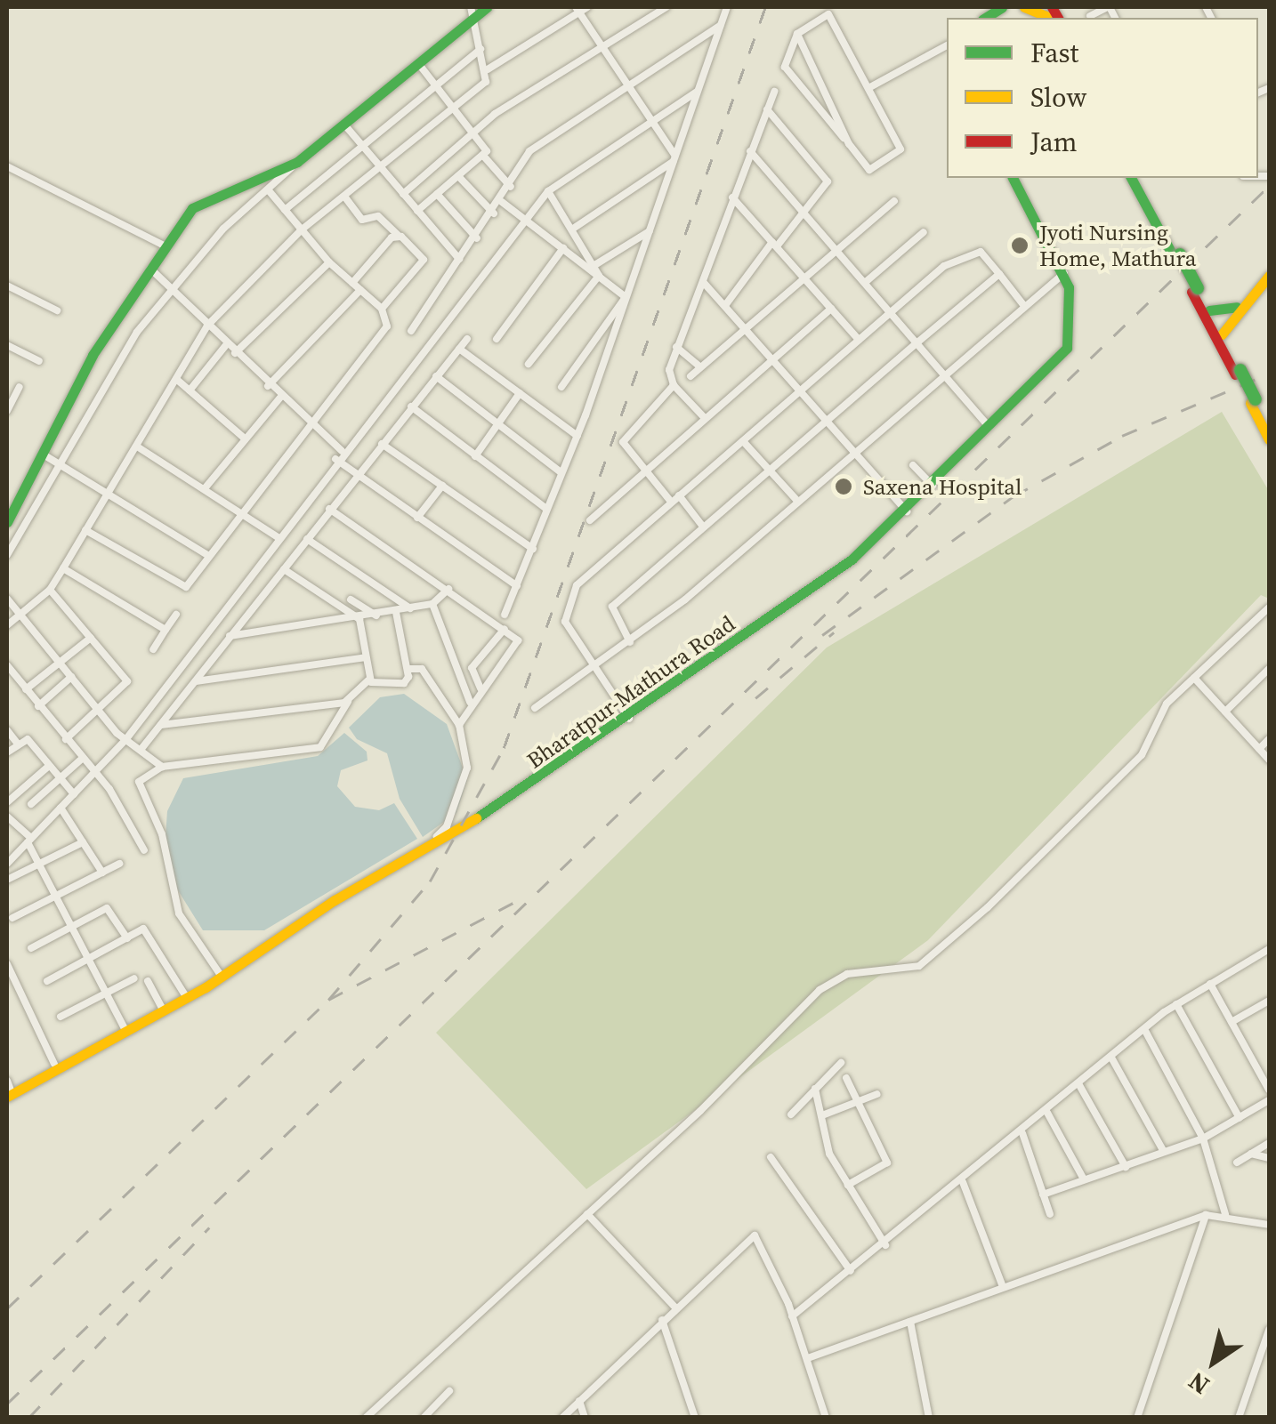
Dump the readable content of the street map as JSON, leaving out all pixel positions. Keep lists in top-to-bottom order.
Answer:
{
  "streets": {
    "main road": ["Bharatpur-Mathura Road"]
  },
  "places": ["Jyoti Nursing Home, Mathura", "Saxena Hospital"],
  "legend": ["Fast", "Slow", "Jam"],
  "north": "bottom left"
}
